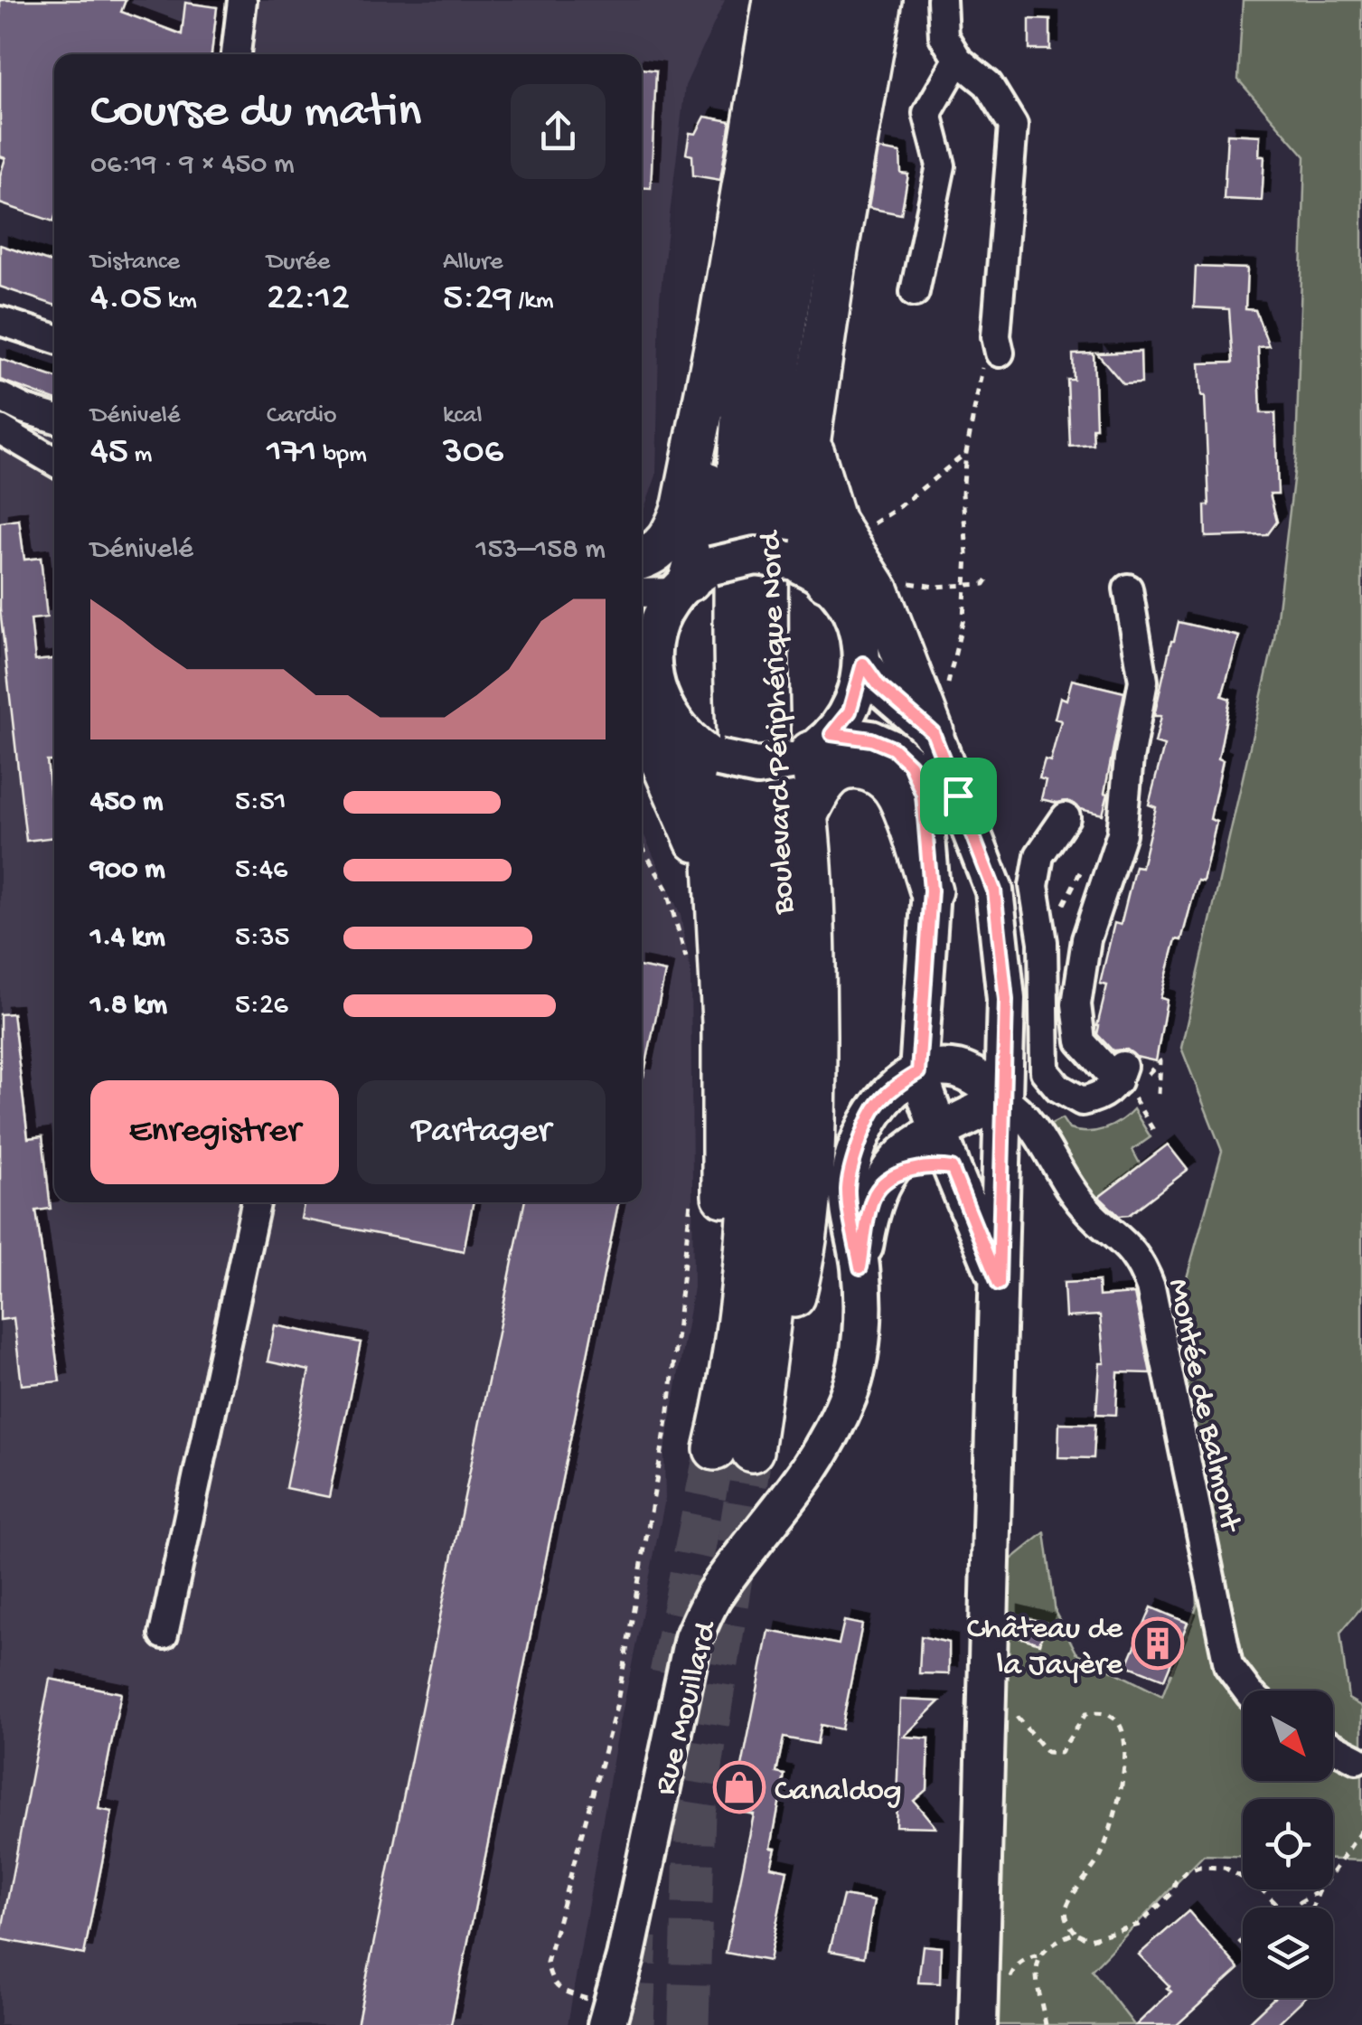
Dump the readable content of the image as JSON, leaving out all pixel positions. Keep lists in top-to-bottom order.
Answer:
{
  "streets": {
    "highway": ["Boulevard Périphérique Nord"],
    "main road": ["Rue Mouillard"],
    "street": ["Montée de Balmont"]
  },
  "crossings": [
    ["Montée de Balmont", "Rue Mouillard"]
  ],
  "places": {
    "building": ["Château de la Jayère"],
    "shop": ["Canaldog"]
  },
  "north": "bottom right",
  "page": {
    "heading": ["Course du matin", "06:19 · 9 × 450 m"],
    "stats": [
      ["Distance", "4.05 km"],
      ["Durée", "22:12"],
      ["Allure", "5:29 /km"],
      ["Dénivelé", "45 m"],
      ["Cardio", "171 bpm"],
      ["kcal", "306"]
    ],
    "chart": ["Dénivelé", "153–158 m"],
    "list": [
      {
        "name": "450 m",
        "note": "5:51"
      },
      {
        "name": "900 m",
        "note": "5:46"
      },
      {
        "name": "1.4 km",
        "note": "5:35"
      },
      {
        "name": "1.8 km",
        "note": "5:26"
      }
    ],
    "buttons": ["Enregistrer", "Partager"]
  }
}
